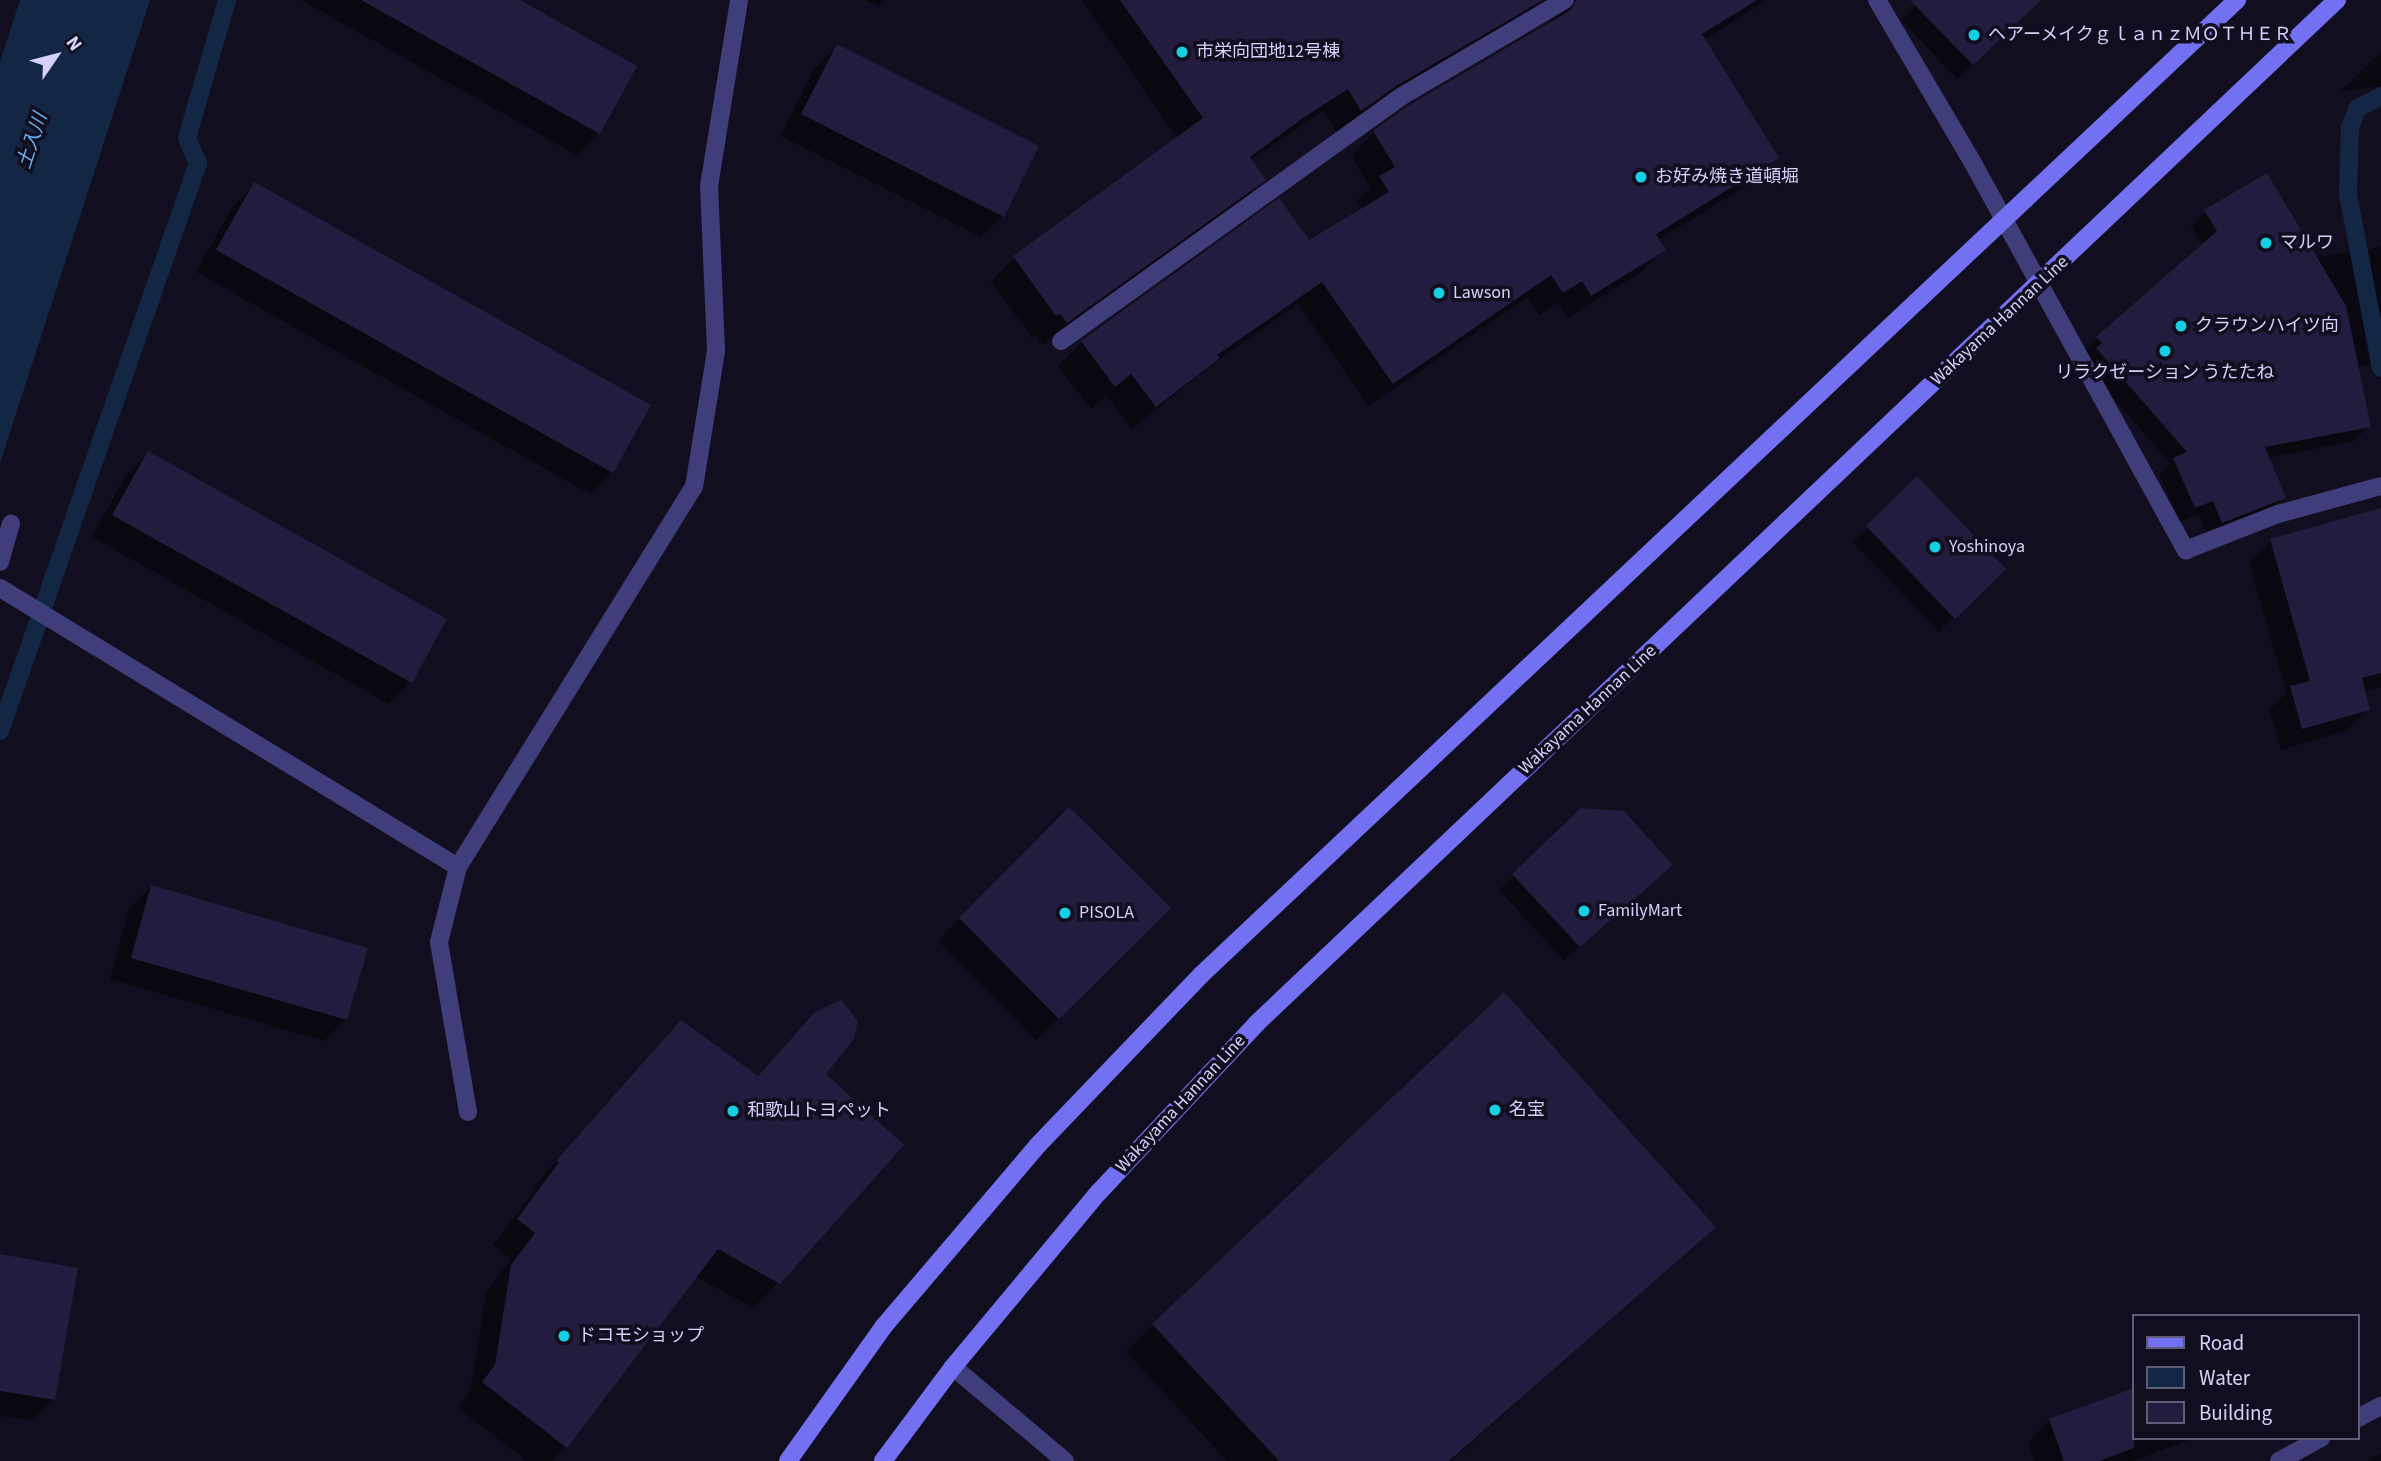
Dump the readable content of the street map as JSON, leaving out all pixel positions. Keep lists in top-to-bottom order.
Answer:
{
  "streets": {
    "main road": ["Wakayama Hannan Line"]
  },
  "water": ["土入川"],
  "places": [
    "ヘアーメイクｇｌａｎｚＭＯＴＨＥＲ",
    "市栄向団地12号棟",
    "お好み焼き道頓堀",
    "マルワ",
    "Lawson",
    "クラウンハイツ向",
    "リラクゼーション うたたね",
    "Yoshinoya",
    "FamilyMart",
    "PISOLA",
    "名宝",
    "和歌山トヨペット",
    "ドコモショップ"
  ],
  "legend": ["Road", "Water", "Building"],
  "north": "top right"
}
